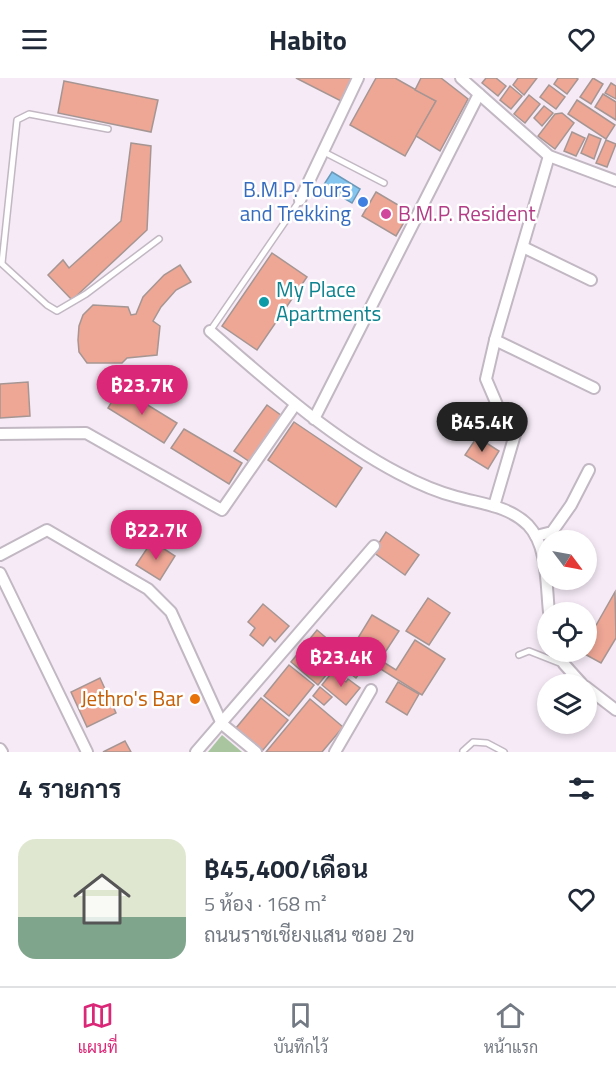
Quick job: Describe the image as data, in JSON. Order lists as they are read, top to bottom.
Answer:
{
  "places": [
    "B.M.P. Tours and Trekking",
    "B.M.P. Resident",
    "My Place Apartments",
    "Jethro's Bar"
  ],
  "north": "bottom right",
  "page": {
    "header": "Habito",
    "price": [
      "฿23.7K",
      "฿45.4K",
      "฿22.7K",
      "฿23.4K"
    ],
    "heading": "4 รายการ",
    "list": [
      {
        "name": "฿45,400/เดือน",
        "note": "5 ห้อง · 168 m² · ถนนราชเชียงแสน ซอย 2ข"
      }
    ],
    "tabs": ["แผนที่", "บันทึกไว้", "หน้าแรก"]
  }
}
